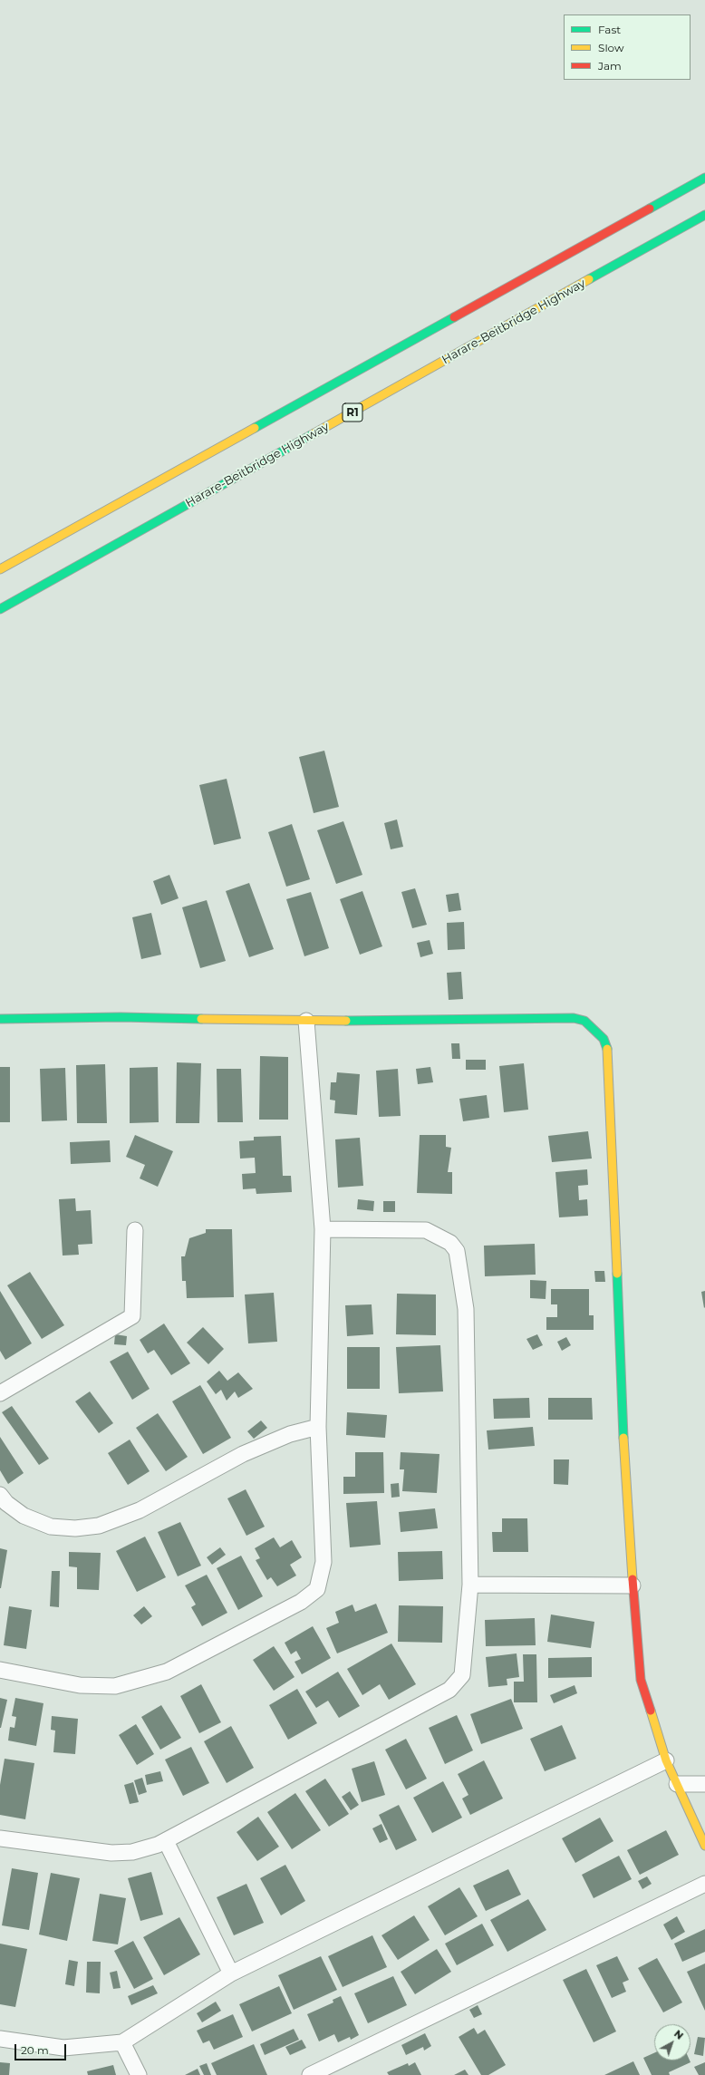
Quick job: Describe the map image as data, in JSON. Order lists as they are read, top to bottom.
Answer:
{
  "streets": {
    "main road": ["Harare-Beitbridge Highway", "R1"]
  },
  "legend": ["Fast", "Slow", "Jam"],
  "scale_bar": "20 m",
  "north": "top right"
}
